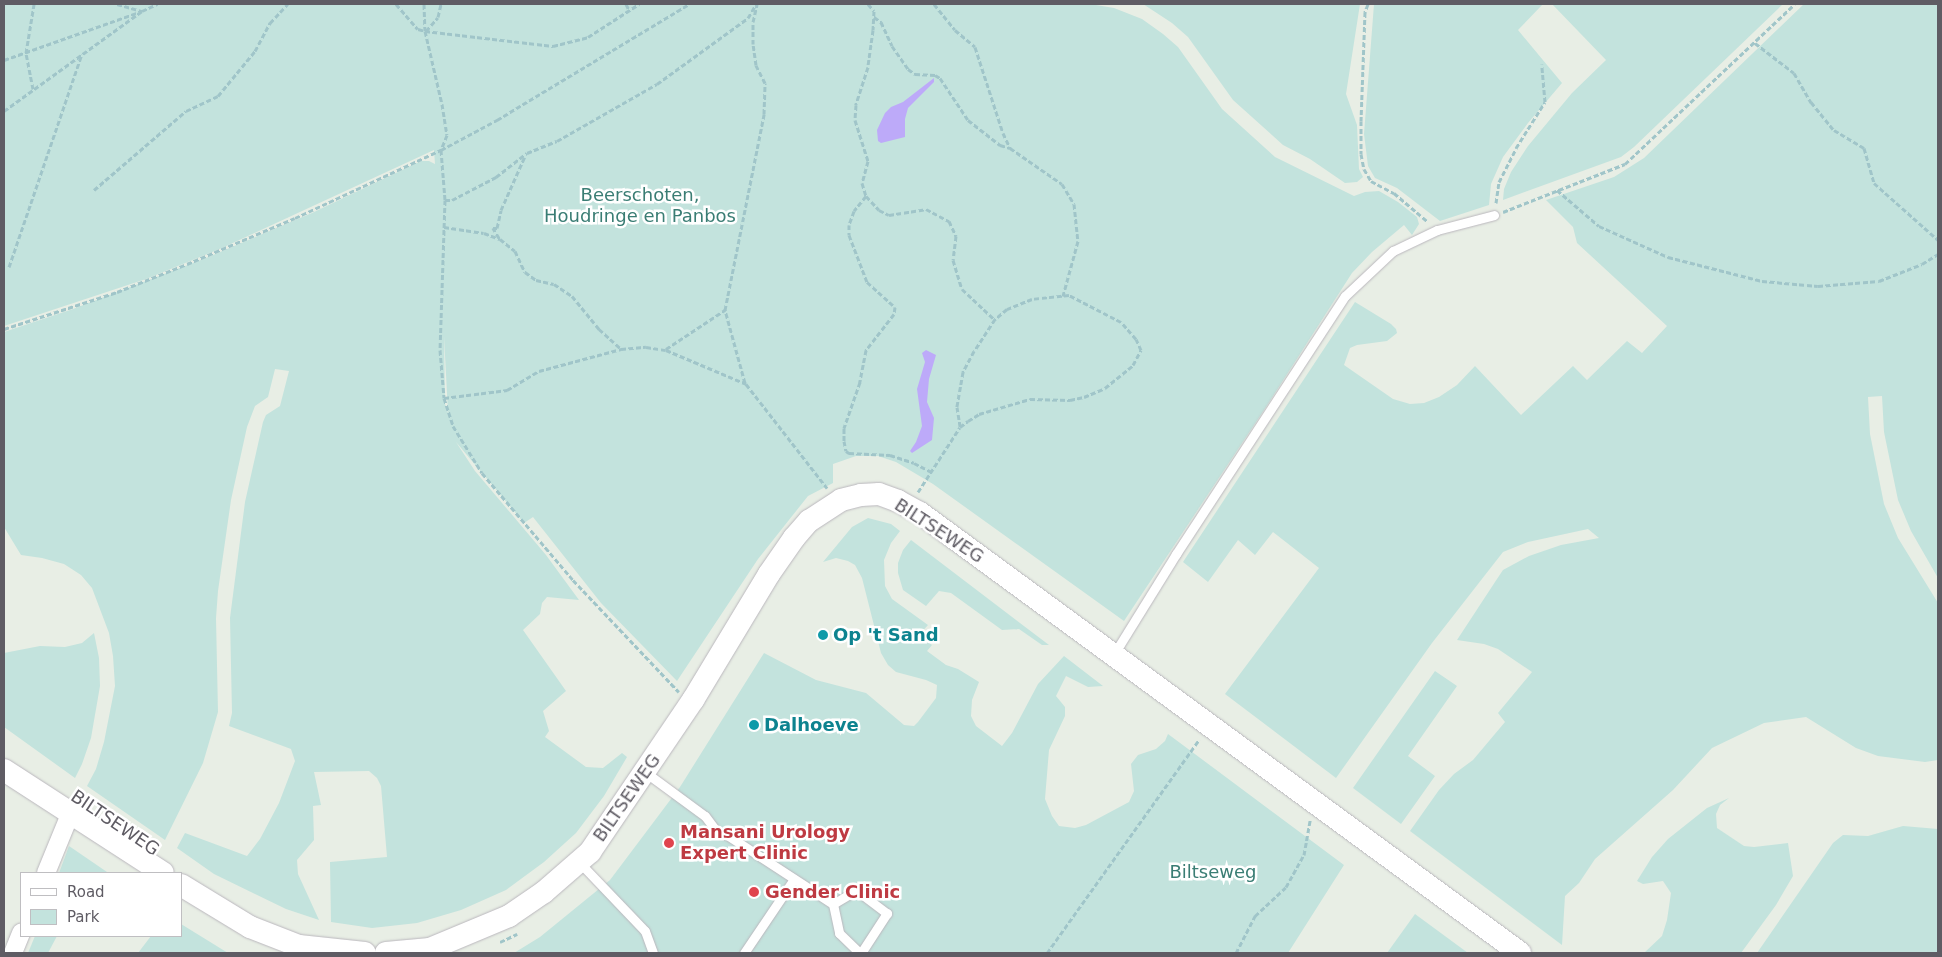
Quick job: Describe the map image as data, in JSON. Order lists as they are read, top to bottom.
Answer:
{
  "streets": {
    "street": ["BILTSEWEG"]
  },
  "parks": ["Beerschoten, Houdringe en Panbos", "Biltseweg"],
  "places": [
    "Op 't Sand",
    "Dalhoeve",
    "Mansani Urology Expert Clinic",
    "Gender Clinic"
  ],
  "legend": ["Road", "Park"]
}
